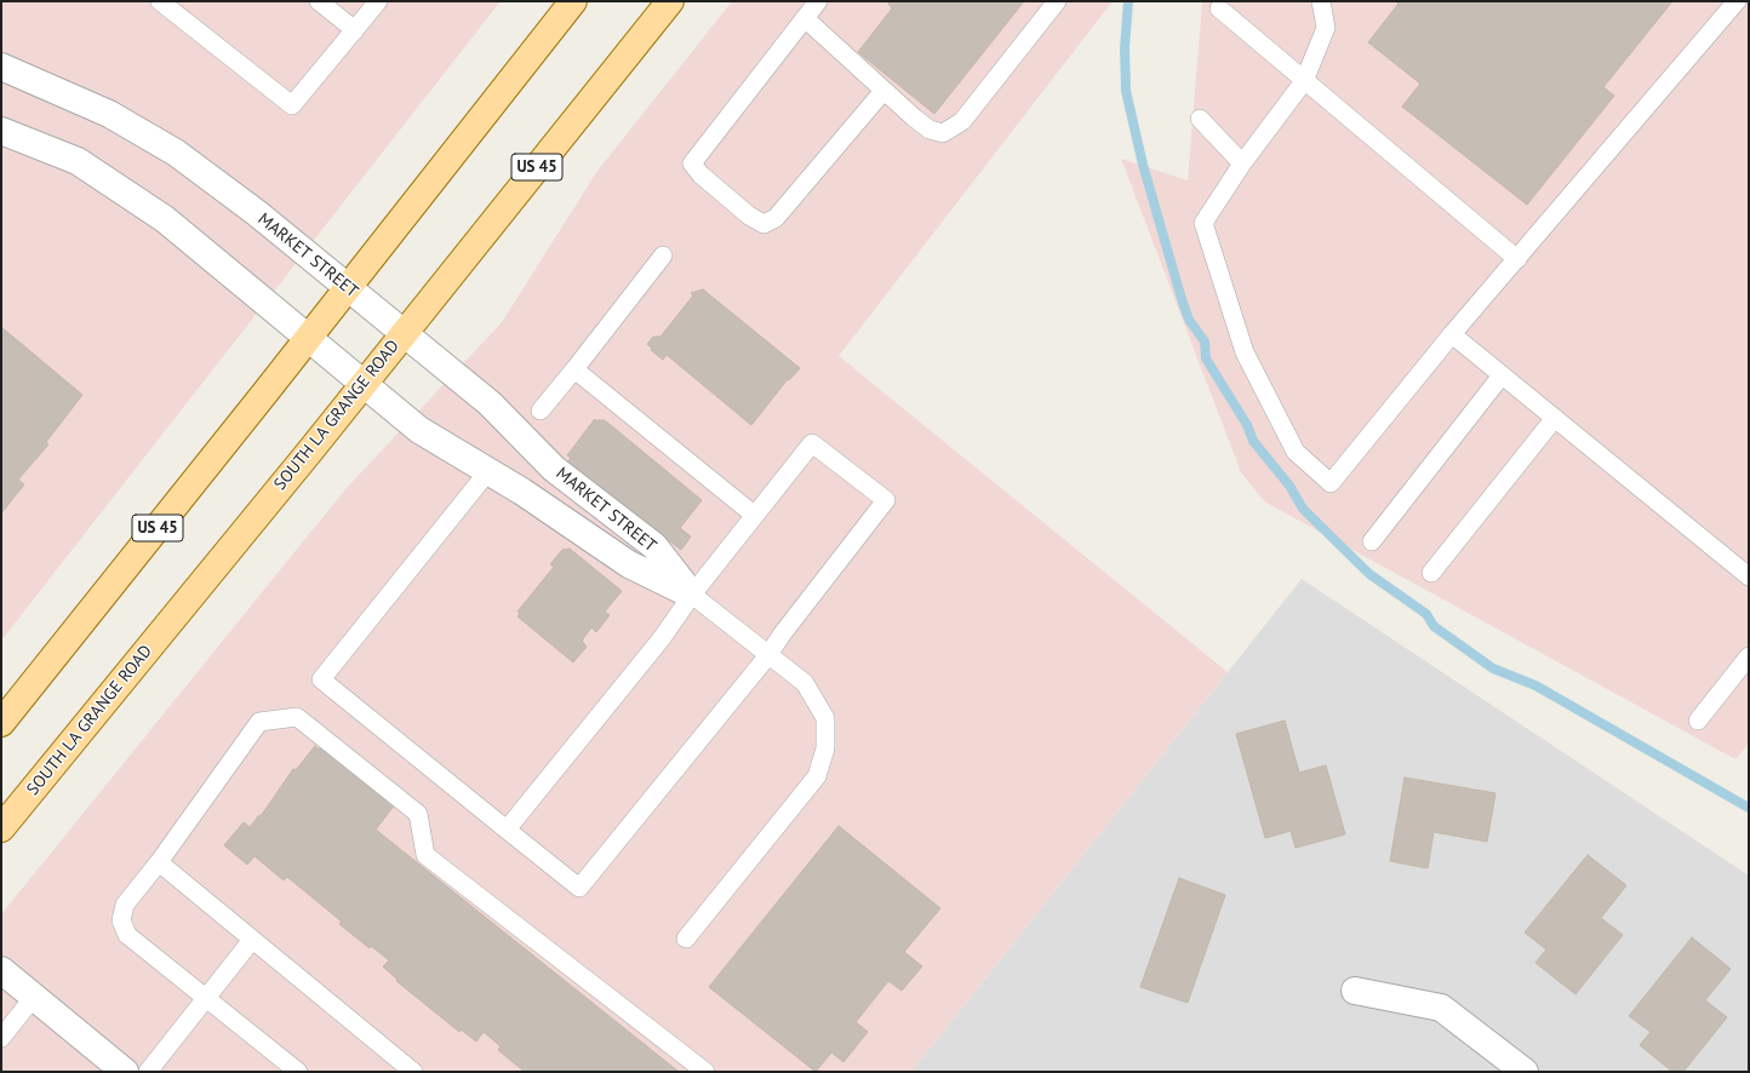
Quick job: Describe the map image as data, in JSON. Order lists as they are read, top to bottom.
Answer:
{
  "streets": {
    "main road": ["US 45", "SOUTH LA GRANGE ROAD"],
    "street": ["MARKET STREET"]
  },
  "crossings": [
    ["US 45", "MARKET STREET"],
    ["MARKET STREET", "SOUTH LA GRANGE ROAD"]
  ]
}
